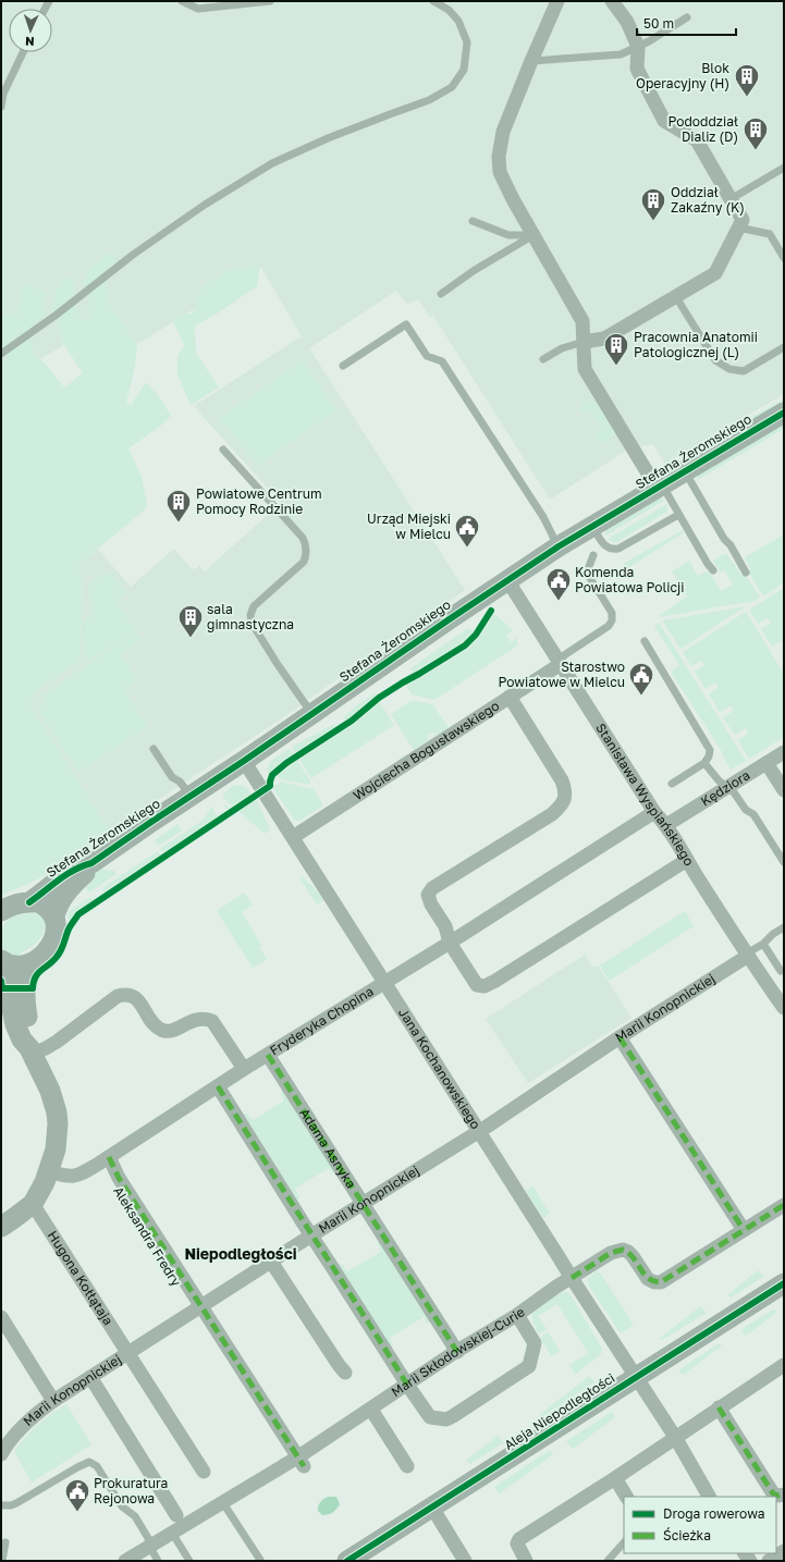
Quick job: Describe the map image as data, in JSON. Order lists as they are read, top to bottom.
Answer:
{
  "streets": {
    "street": [
      "Stefana Żeromskiego",
      "Wojciecha Bogusławskiego",
      "Kędziora",
      "Stanisława Wyspiańskiego",
      "Marii Konopnickiej",
      "Fryderyka Chopina",
      "Jana Kochanowskiego",
      "Adama Asnyka",
      "Hugona Kołłątaja",
      "Marii Skłodowskiej-Curie",
      "Aleja Niepodległości"
    ]
  },
  "crossings": [
    ["Stefana Żeromskiego", "Stanisława Wyspiańskiego"],
    ["Stefana Żeromskiego", "Jana Kochanowskiego"],
    ["Wojciecha Bogusławskiego", "Stanisława Wyspiańskiego"],
    ["Wojciecha Bogusławskiego", "Jana Kochanowskiego"],
    ["Kędziora", "Stanisława Wyspiańskiego"],
    ["Stanisława Wyspiańskiego", "Marii Konopnickiej"],
    ["Stanisława Wyspiańskiego", "Fryderyka Chopina"],
    ["Marii Konopnickiej", "Jana Kochanowskiego"],
    ["Marii Konopnickiej", "Adama Asnyka"],
    ["Marii Konopnickiej", "Hugona Kołłątaja"],
    ["Fryderyka Chopina", "Jana Kochanowskiego"],
    ["Fryderyka Chopina", "Adama Asnyka"],
    ["Jana Kochanowskiego", "Marii Skłodowskiej-Curie"],
    ["Jana Kochanowskiego", "Aleja Niepodległości"],
    ["Adama Asnyka", "Marii Skłodowskiej-Curie"]
  ],
  "districts": ["Niepodległości"],
  "places": {
    "building": [
      "Blok Operacyjny (H)",
      "Pododdział Dializ (D)",
      "Oddział Zakaźny (K)",
      "Pracownia Anatomii Patologicznej (L)",
      "Powiatowe Centrum Pomocy Rodzinie",
      "sala gimnastyczna"
    ],
    "public building": [
      "Urząd Miejski w Mielcu",
      "Komenda Powiatowa Policji",
      "Starostwo Powiatowe w Mielcu",
      "Prokuratura Rejonowa"
    ]
  },
  "legend": ["Droga rowerowa", "Ścieżka"],
  "scale_bar": "50 m",
  "north": "bottom"
}
